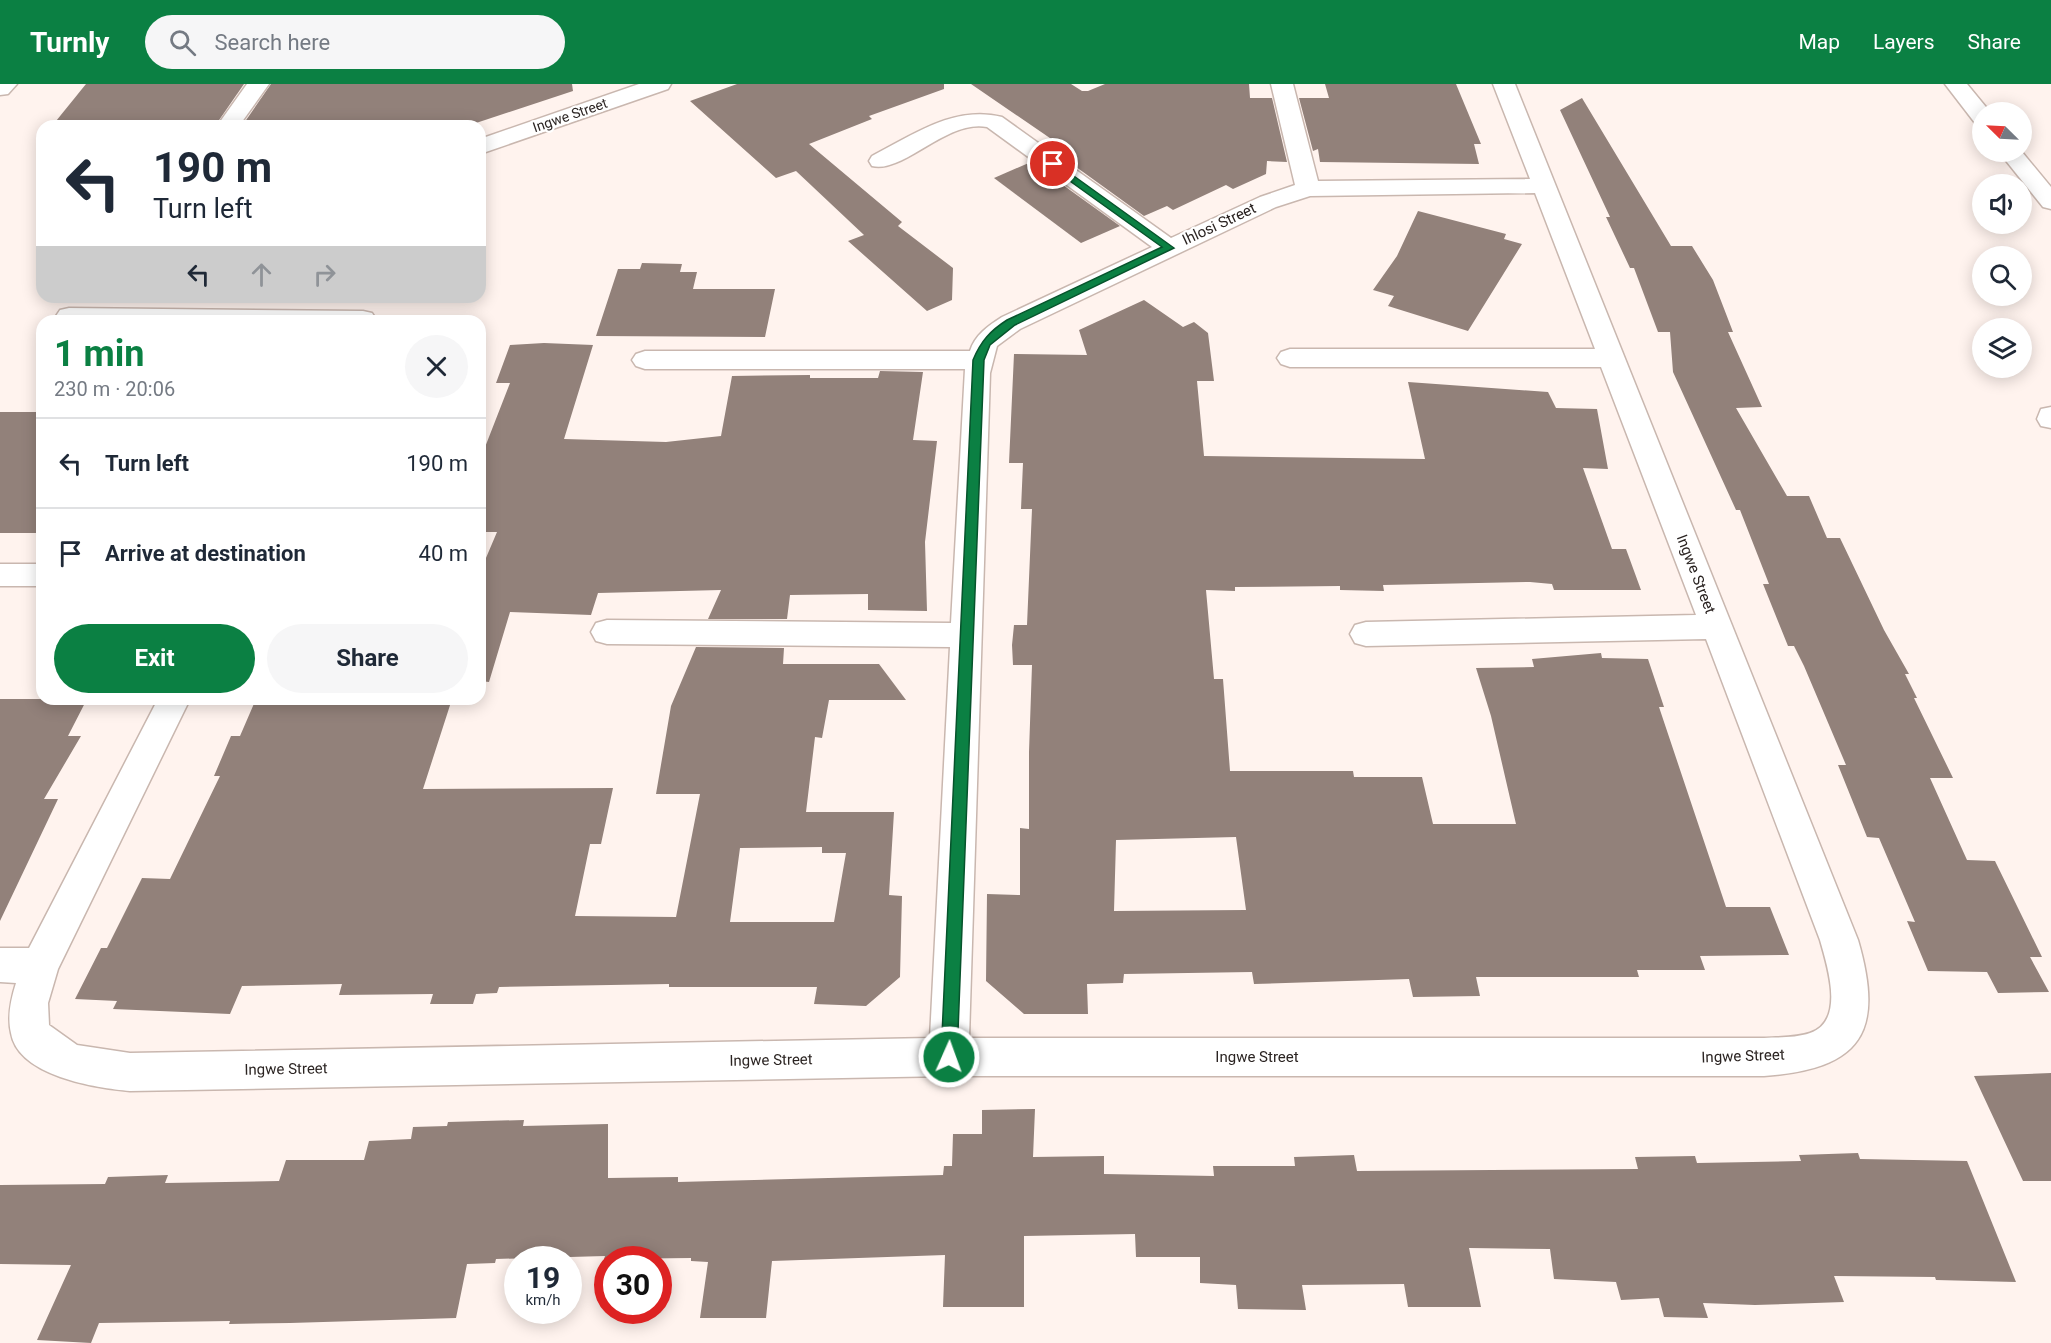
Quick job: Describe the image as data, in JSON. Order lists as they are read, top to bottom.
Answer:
{
  "streets": {
    "street": ["Ingwe Street", "Ihlosi Street"]
  },
  "crossings": [
    ["Ingwe Street", "Ihlosi Street"]
  ],
  "north": "top left",
  "page": {
    "header": "Turnly",
    "search": "Search here",
    "nav": ["Map", "Layers", "Share"],
    "turn": ["190 m", "Turn left"],
    "heading": ["1 min", "230 m · 20:06"],
    "list": [
      {
        "name": "Turn left",
        "value": "190 m"
      },
      {
        "name": "Arrive at destination",
        "value": "40 m"
      }
    ],
    "buttons": ["Exit", "Share"],
    "speed": "19 km/h",
    "limit": "30"
  }
}
